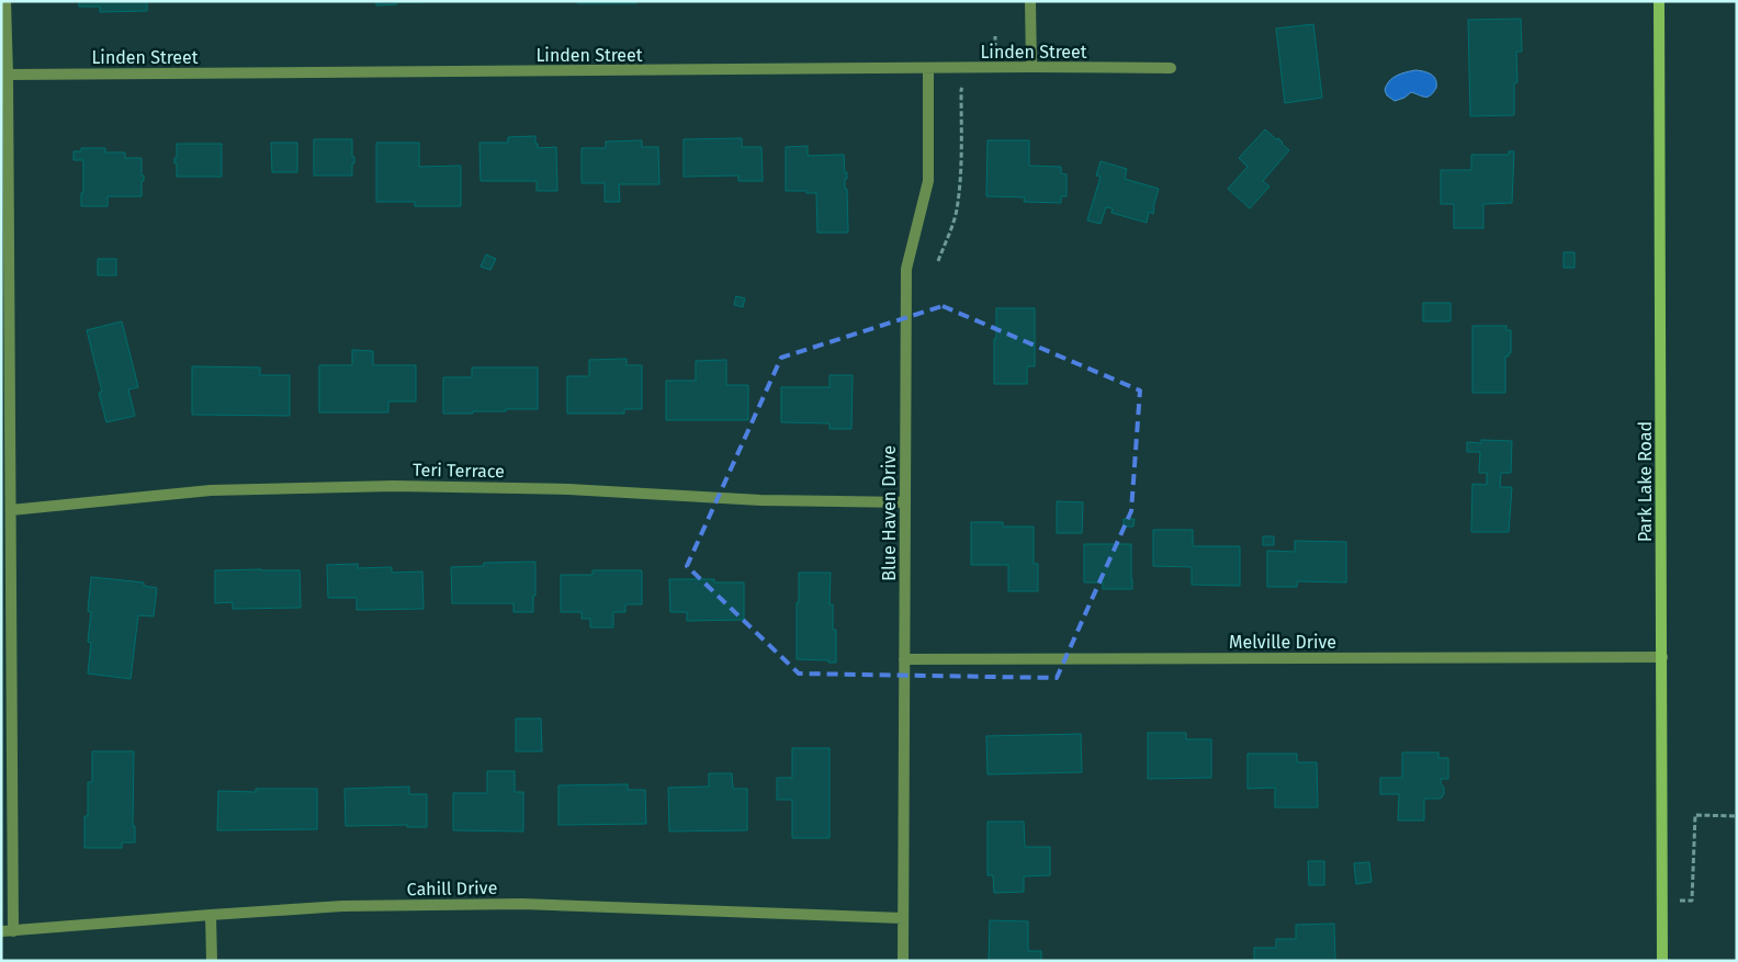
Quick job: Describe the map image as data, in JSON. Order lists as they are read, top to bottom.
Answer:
{
  "streets": {
    "street": [
      "Linden Street",
      "Teri Terrace",
      "Park Lake Road",
      "Blue Haven Drive",
      "Melville Drive",
      "Cahill Drive"
    ]
  },
  "crossings": [
    ["Linden Street", "Blue Haven Drive"],
    ["Teri Terrace", "Blue Haven Drive"],
    ["Park Lake Road", "Melville Drive"],
    ["Blue Haven Drive", "Melville Drive"],
    ["Blue Haven Drive", "Cahill Drive"]
  ]
}
